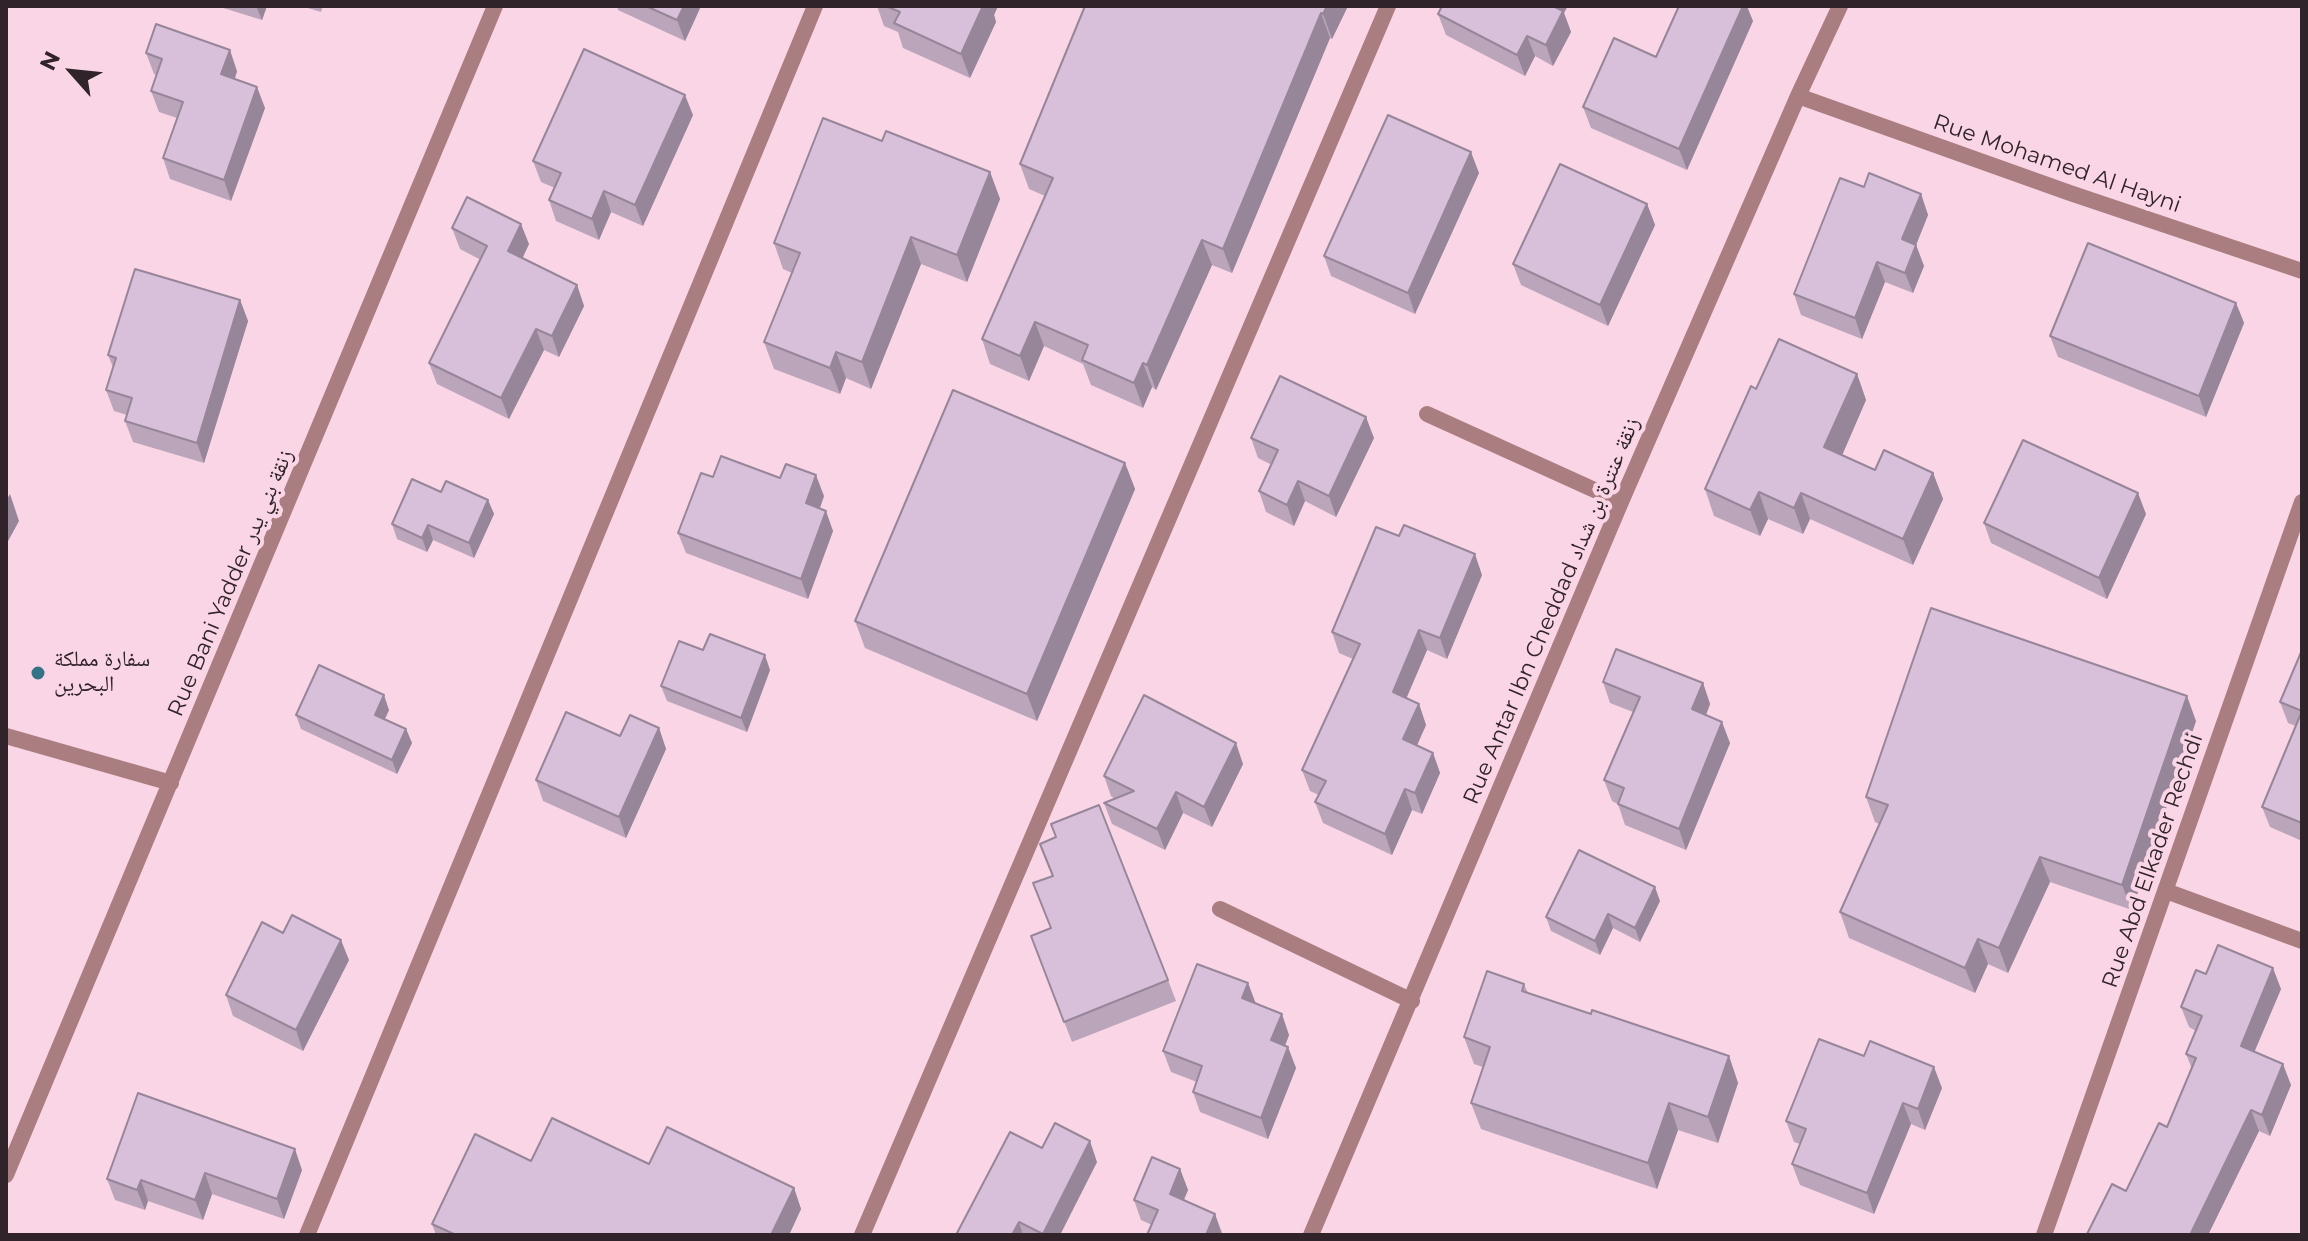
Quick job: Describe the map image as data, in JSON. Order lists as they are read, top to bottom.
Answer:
{
  "streets": {
    "street": [
      "Rue Mohamed Al Hayni",
      "Rue Bani Yadder زنقة بني يدر",
      "Rue Antar Ibn Cheddad زنقة عنترة بن شداد",
      "Rue Abd Elkader Rechdi"
    ]
  },
  "crossings": [
    ["Rue Mohamed Al Hayni", "Rue Antar Ibn Cheddad زنقة عنترة بن شداد"]
  ],
  "places": ["سفارة مملكة البحرين"],
  "north": "top left"
}
